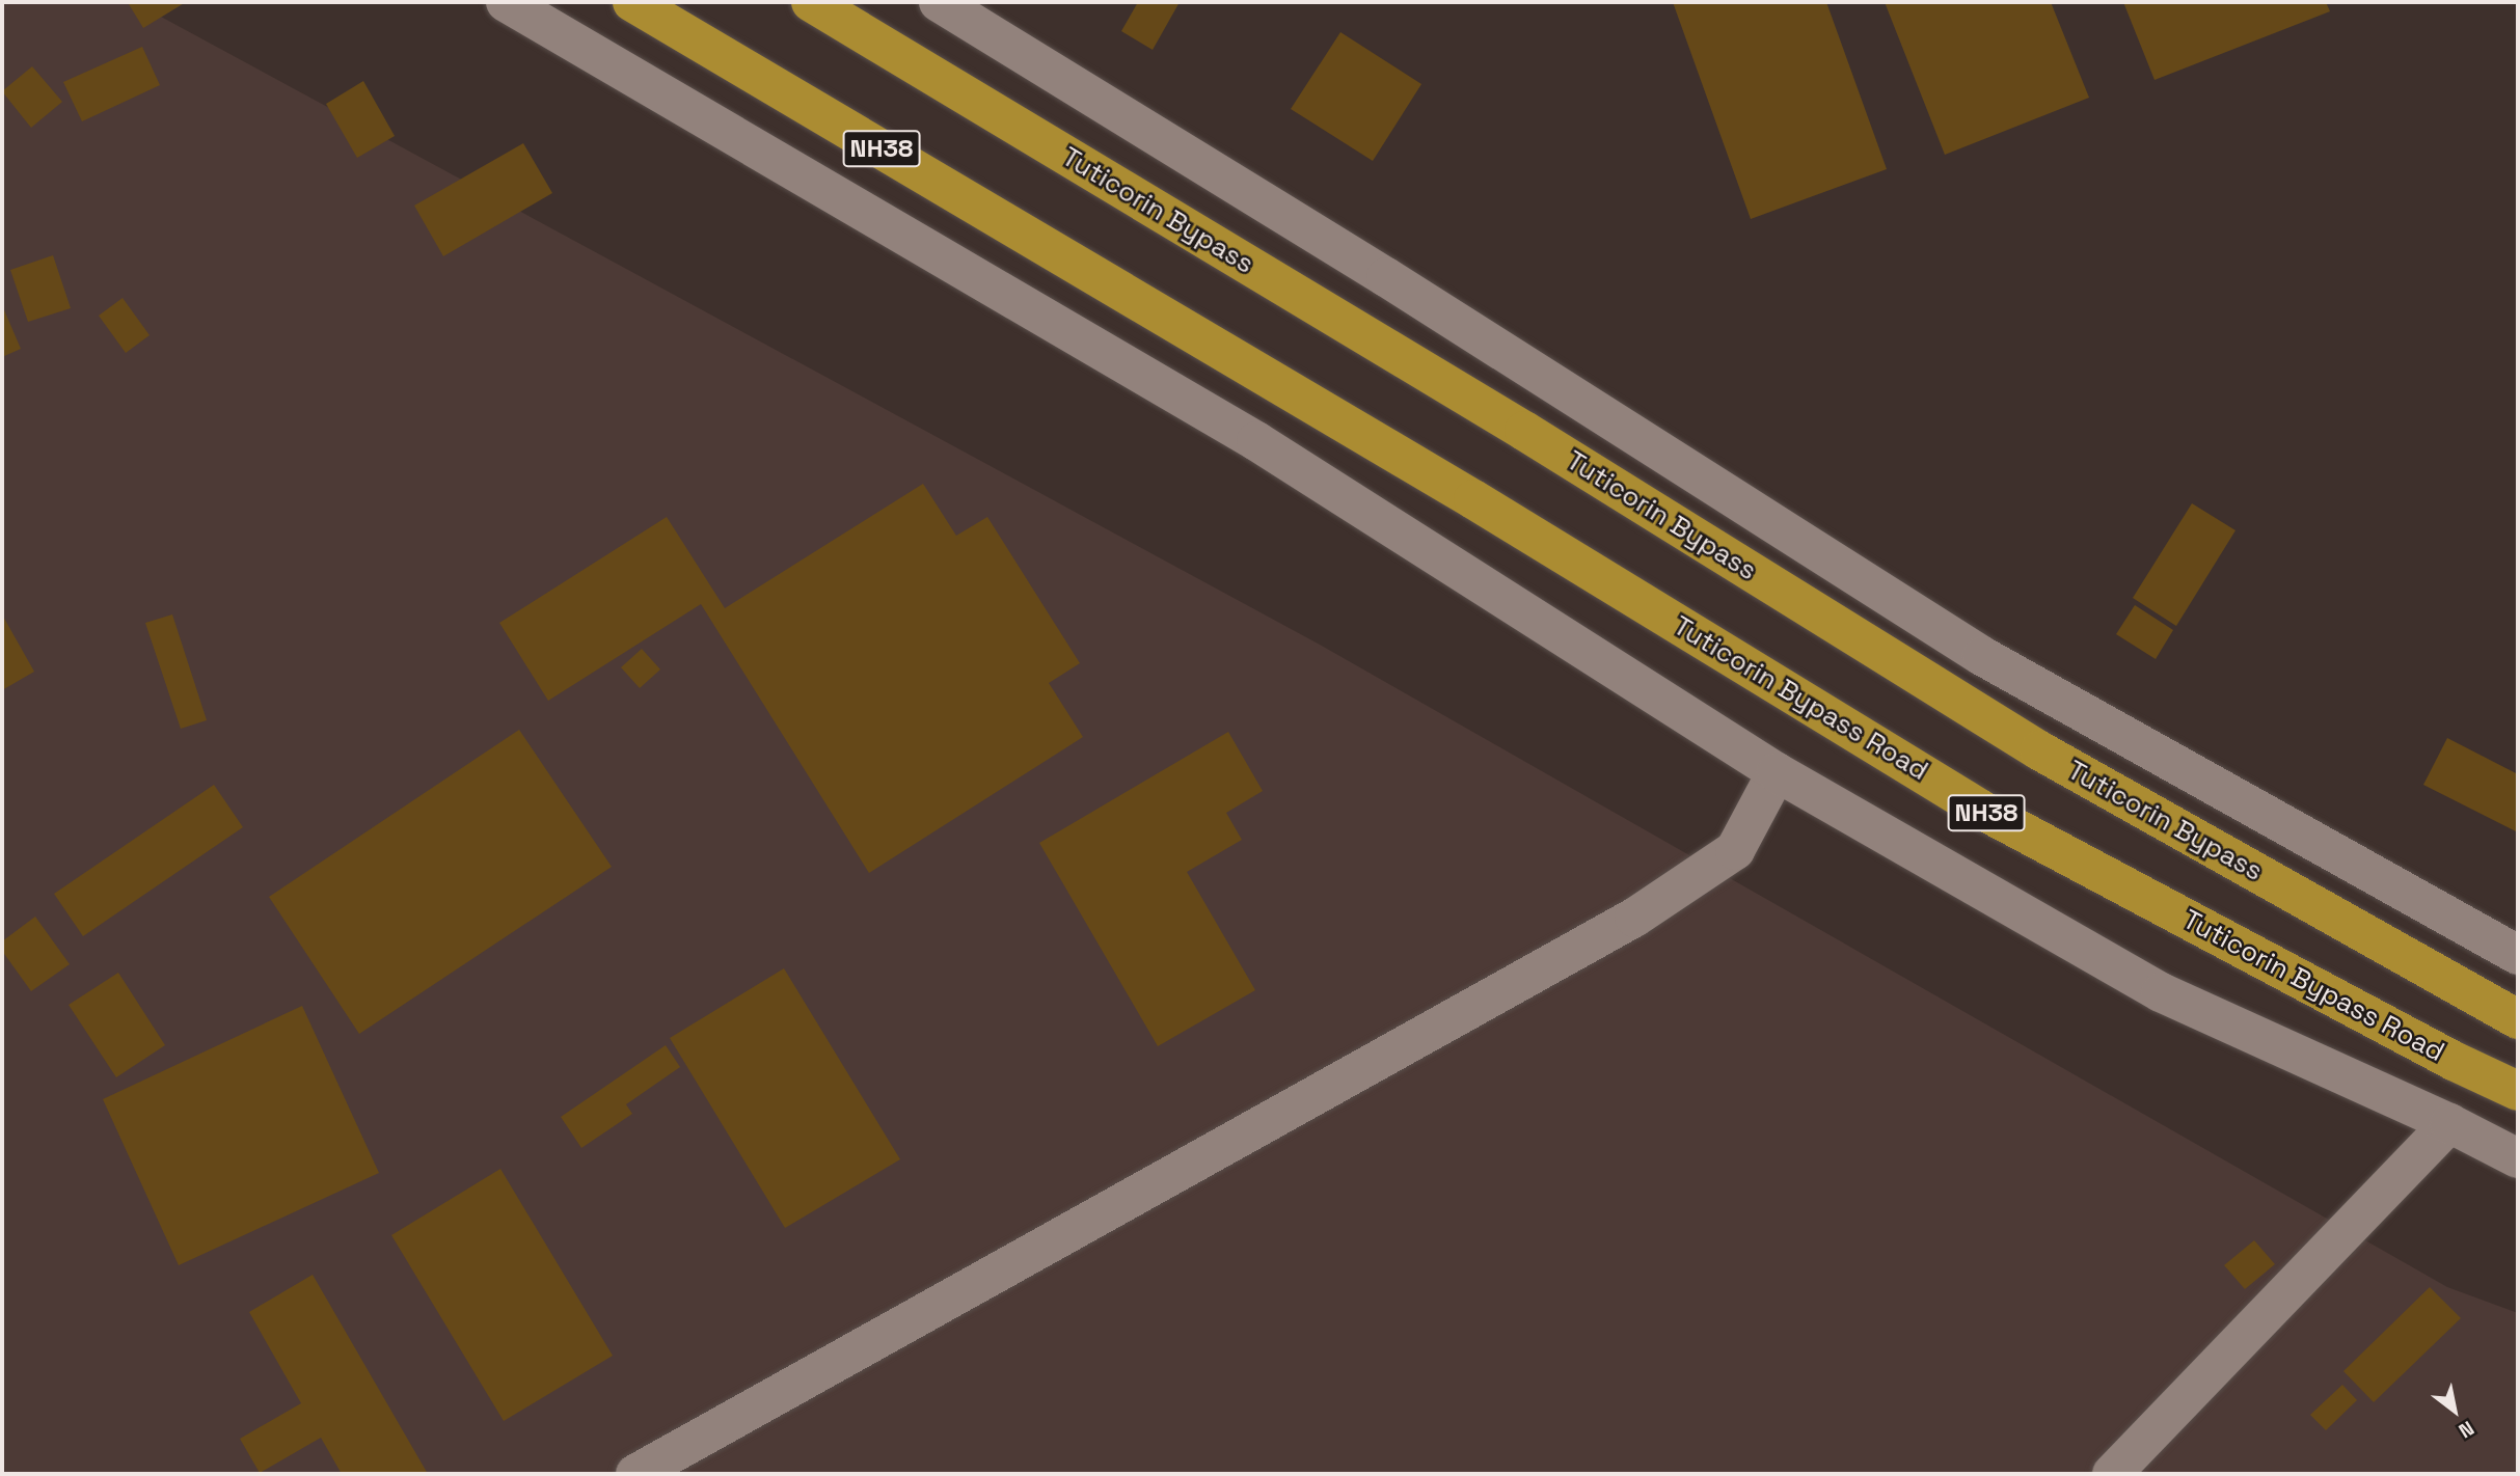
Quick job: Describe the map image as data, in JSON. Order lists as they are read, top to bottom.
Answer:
{
  "streets": {
    "highway": ["NH38", "Tuticorin Bypass", "Tuticorin Bypass Road"]
  },
  "north": "bottom right"
}
